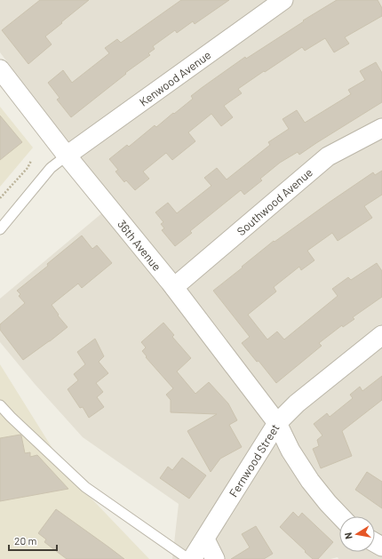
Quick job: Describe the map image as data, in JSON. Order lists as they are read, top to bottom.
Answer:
{
  "streets": {
    "street": [
      "Kenwood Avenue",
      "Southwood Avenue",
      "36th Avenue",
      "Fernwood Street"
    ]
  },
  "crossings": [
    ["Kenwood Avenue", "36th Avenue"],
    ["Southwood Avenue", "36th Avenue"],
    ["36th Avenue", "Fernwood Street"]
  ],
  "scale_bar": "20 m",
  "north": "left"
}
